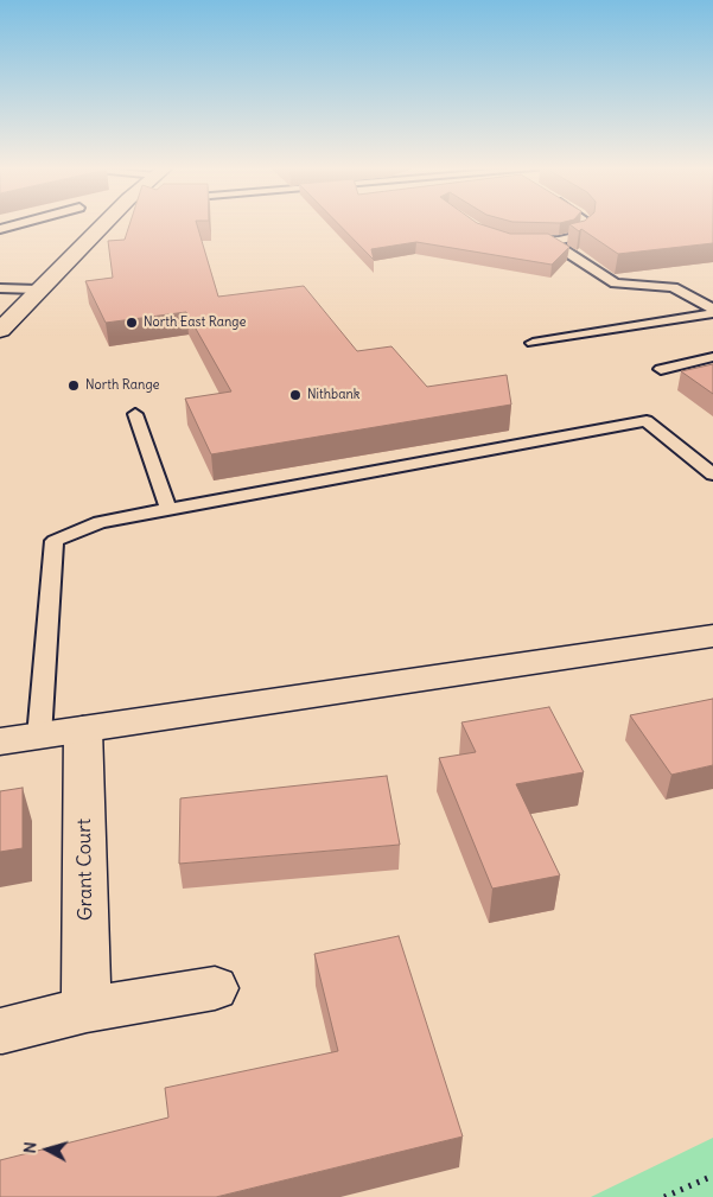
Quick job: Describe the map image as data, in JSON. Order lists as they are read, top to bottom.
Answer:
{
  "streets": {
    "street": ["Grant Court"]
  },
  "places": ["North East Range", "North Range", "Nithbank"],
  "north": "left"
}
